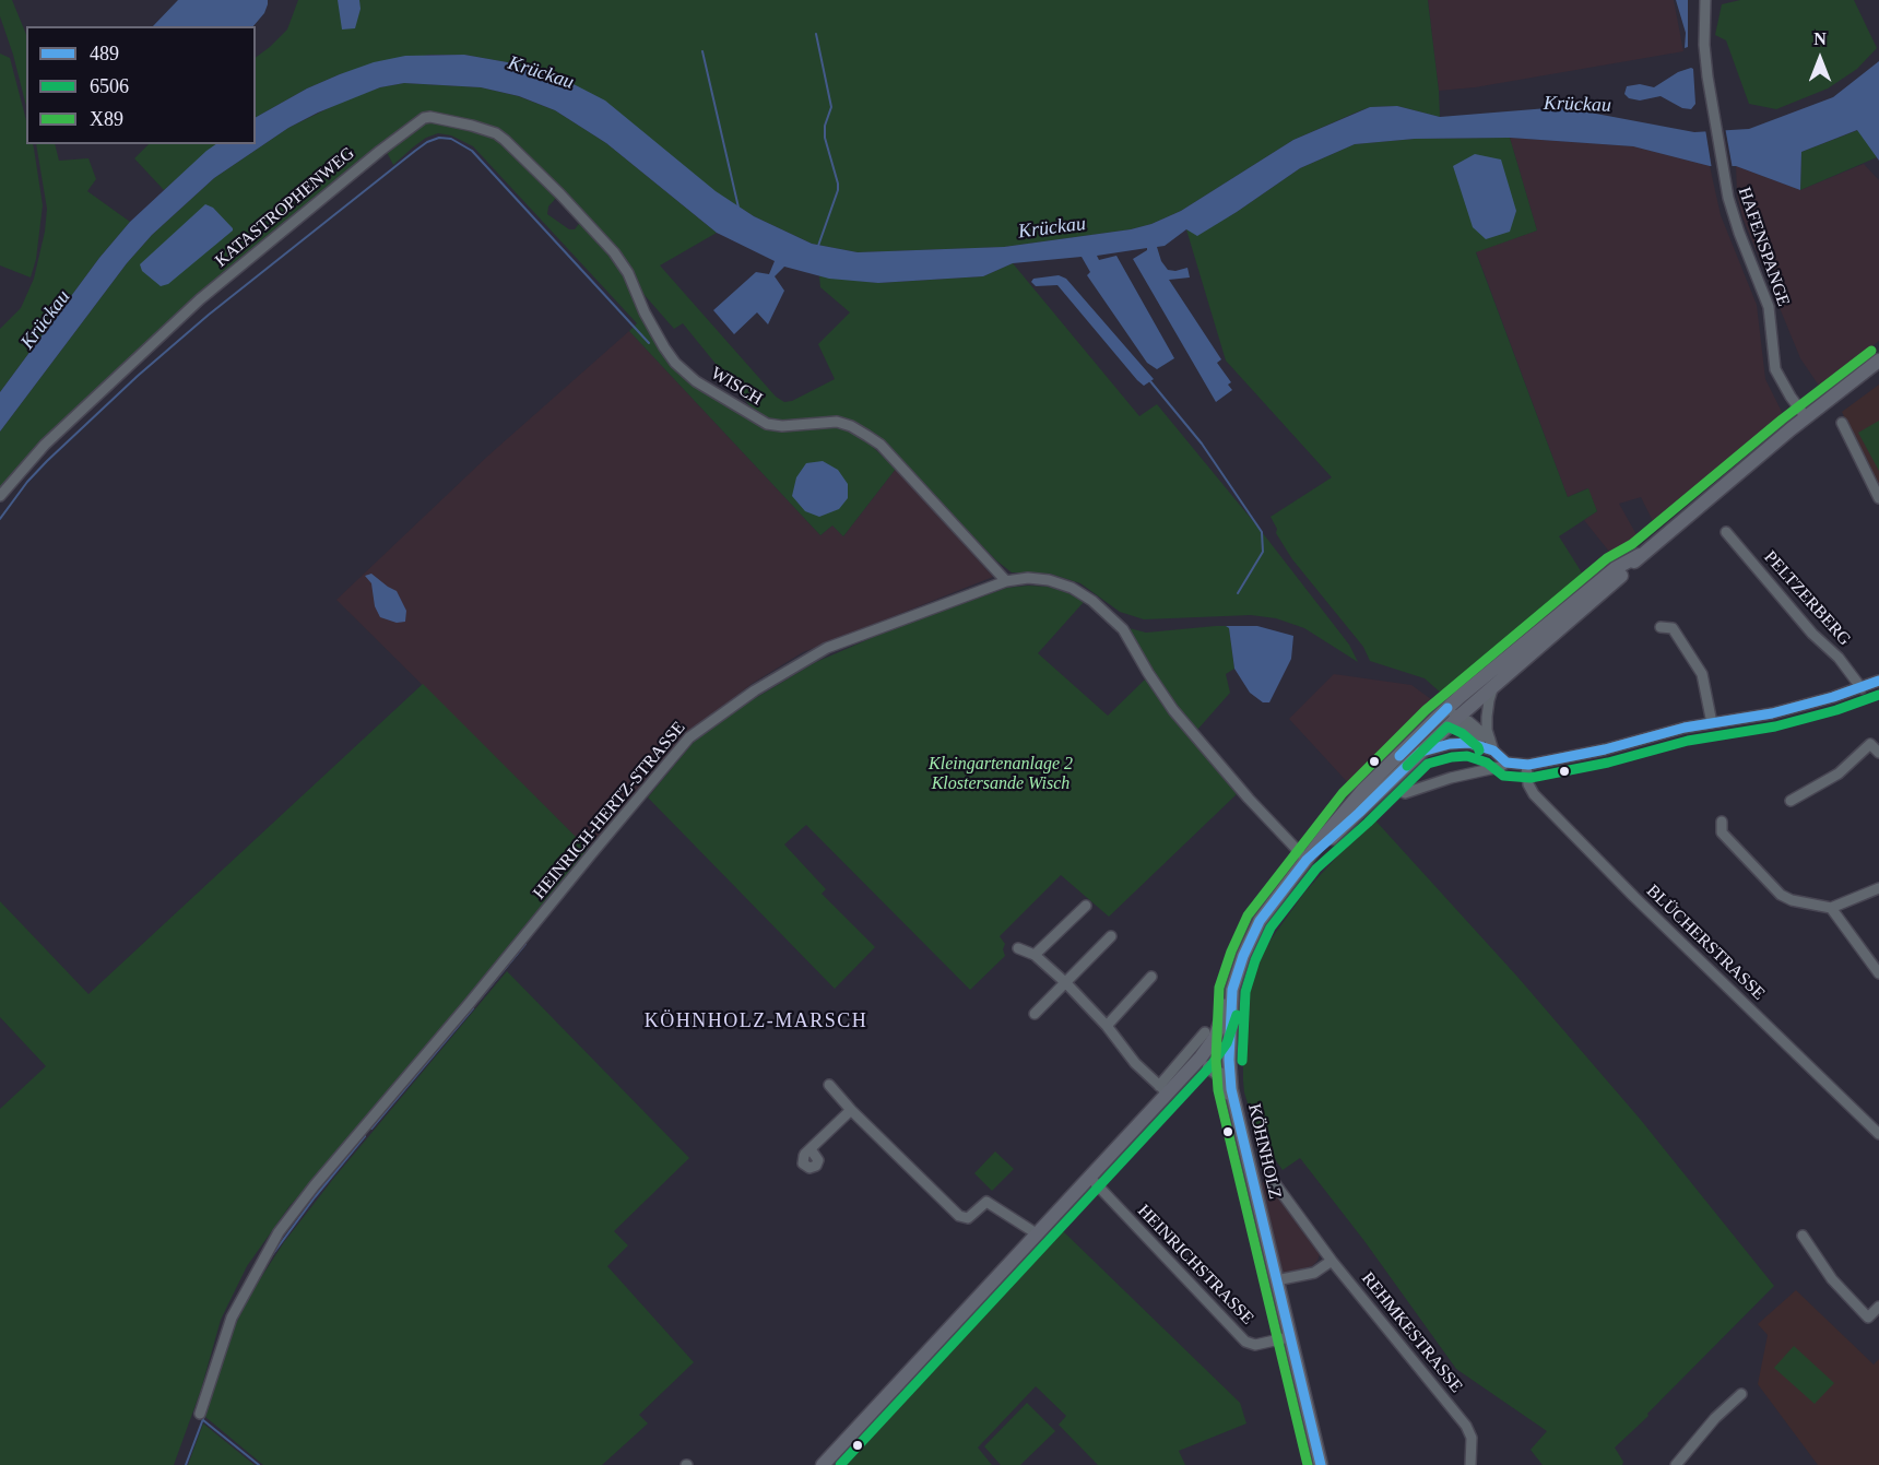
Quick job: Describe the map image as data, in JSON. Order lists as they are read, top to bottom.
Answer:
{
  "streets": {
    "main road": ["KÖHNHOLZ"],
    "street": [
      "KATASTROPHENWEG",
      "HAFENSPANGE",
      "WISCH",
      "PELTZERBERG",
      "HEINRICH-HERTZ-STRASSE",
      "BLÜCHERSTRASSE",
      "HEINRICHSTRASSE",
      "REHMKESTRASSE"
    ]
  },
  "crossings": [
    ["KATASTROPHENWEG", "WISCH"],
    ["WISCH", "HEINRICH-HERTZ-STRASSE"],
    ["HEINRICH-HERTZ-STRASSE", "KÖHNHOLZ"],
    ["KÖHNHOLZ", "HEINRICHSTRASSE"]
  ],
  "districts": ["KÖHNHOLZ-MARSCH"],
  "water": ["Krückau"],
  "parks": ["Kleingartenanlage 2 Klostersande Wisch"],
  "lines": ["transit line X89", "transit line 489", "transit line 6506"],
  "legend": ["489", "6506", "X89"],
  "north": "top"
}
